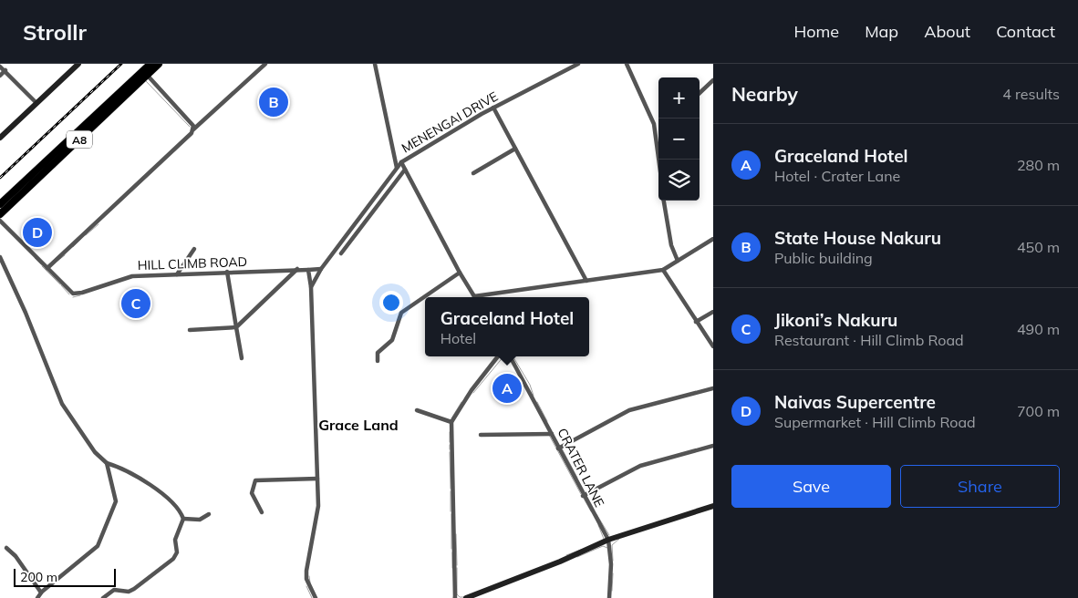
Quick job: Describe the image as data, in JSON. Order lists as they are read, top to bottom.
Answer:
{
  "streets": {
    "highway": ["A8"],
    "street": ["MENENGAI DRIVE", "HILL CLIMB ROAD", "CRATER LANE"]
  },
  "crossings": [
    ["MENENGAI DRIVE", "HILL CLIMB ROAD"]
  ],
  "districts": ["Grace Land"],
  "scale_bar": "200 m",
  "page": {
    "header": "Strollr",
    "nav": [
      "Home",
      "Map",
      "About",
      "Contact"
    ],
    "heading": ["Nearby", "4 results"],
    "map_buttons": ["+", "−"],
    "pins": [
      "B",
      "D",
      "C",
      "A"
    ],
    "list": [
      {
        "mark": "A",
        "name": "Graceland Hotel",
        "note": "Hotel · Crater Lane",
        "value": "280 m"
      },
      {
        "mark": "B",
        "name": "State House Nakuru",
        "note": "Public building",
        "value": "450 m"
      },
      {
        "mark": "C",
        "name": "Jikoni’s Nakuru",
        "note": "Restaurant · Hill Climb Road",
        "value": "490 m"
      },
      {
        "mark": "D",
        "name": "Naivas Supercentre",
        "note": "Supermarket · Hill Climb Road",
        "value": "700 m"
      }
    ],
    "popup": ["Graceland Hotel", "Hotel"],
    "buttons": ["Save", "Share"],
    "scale": "200 m"
  }
}
